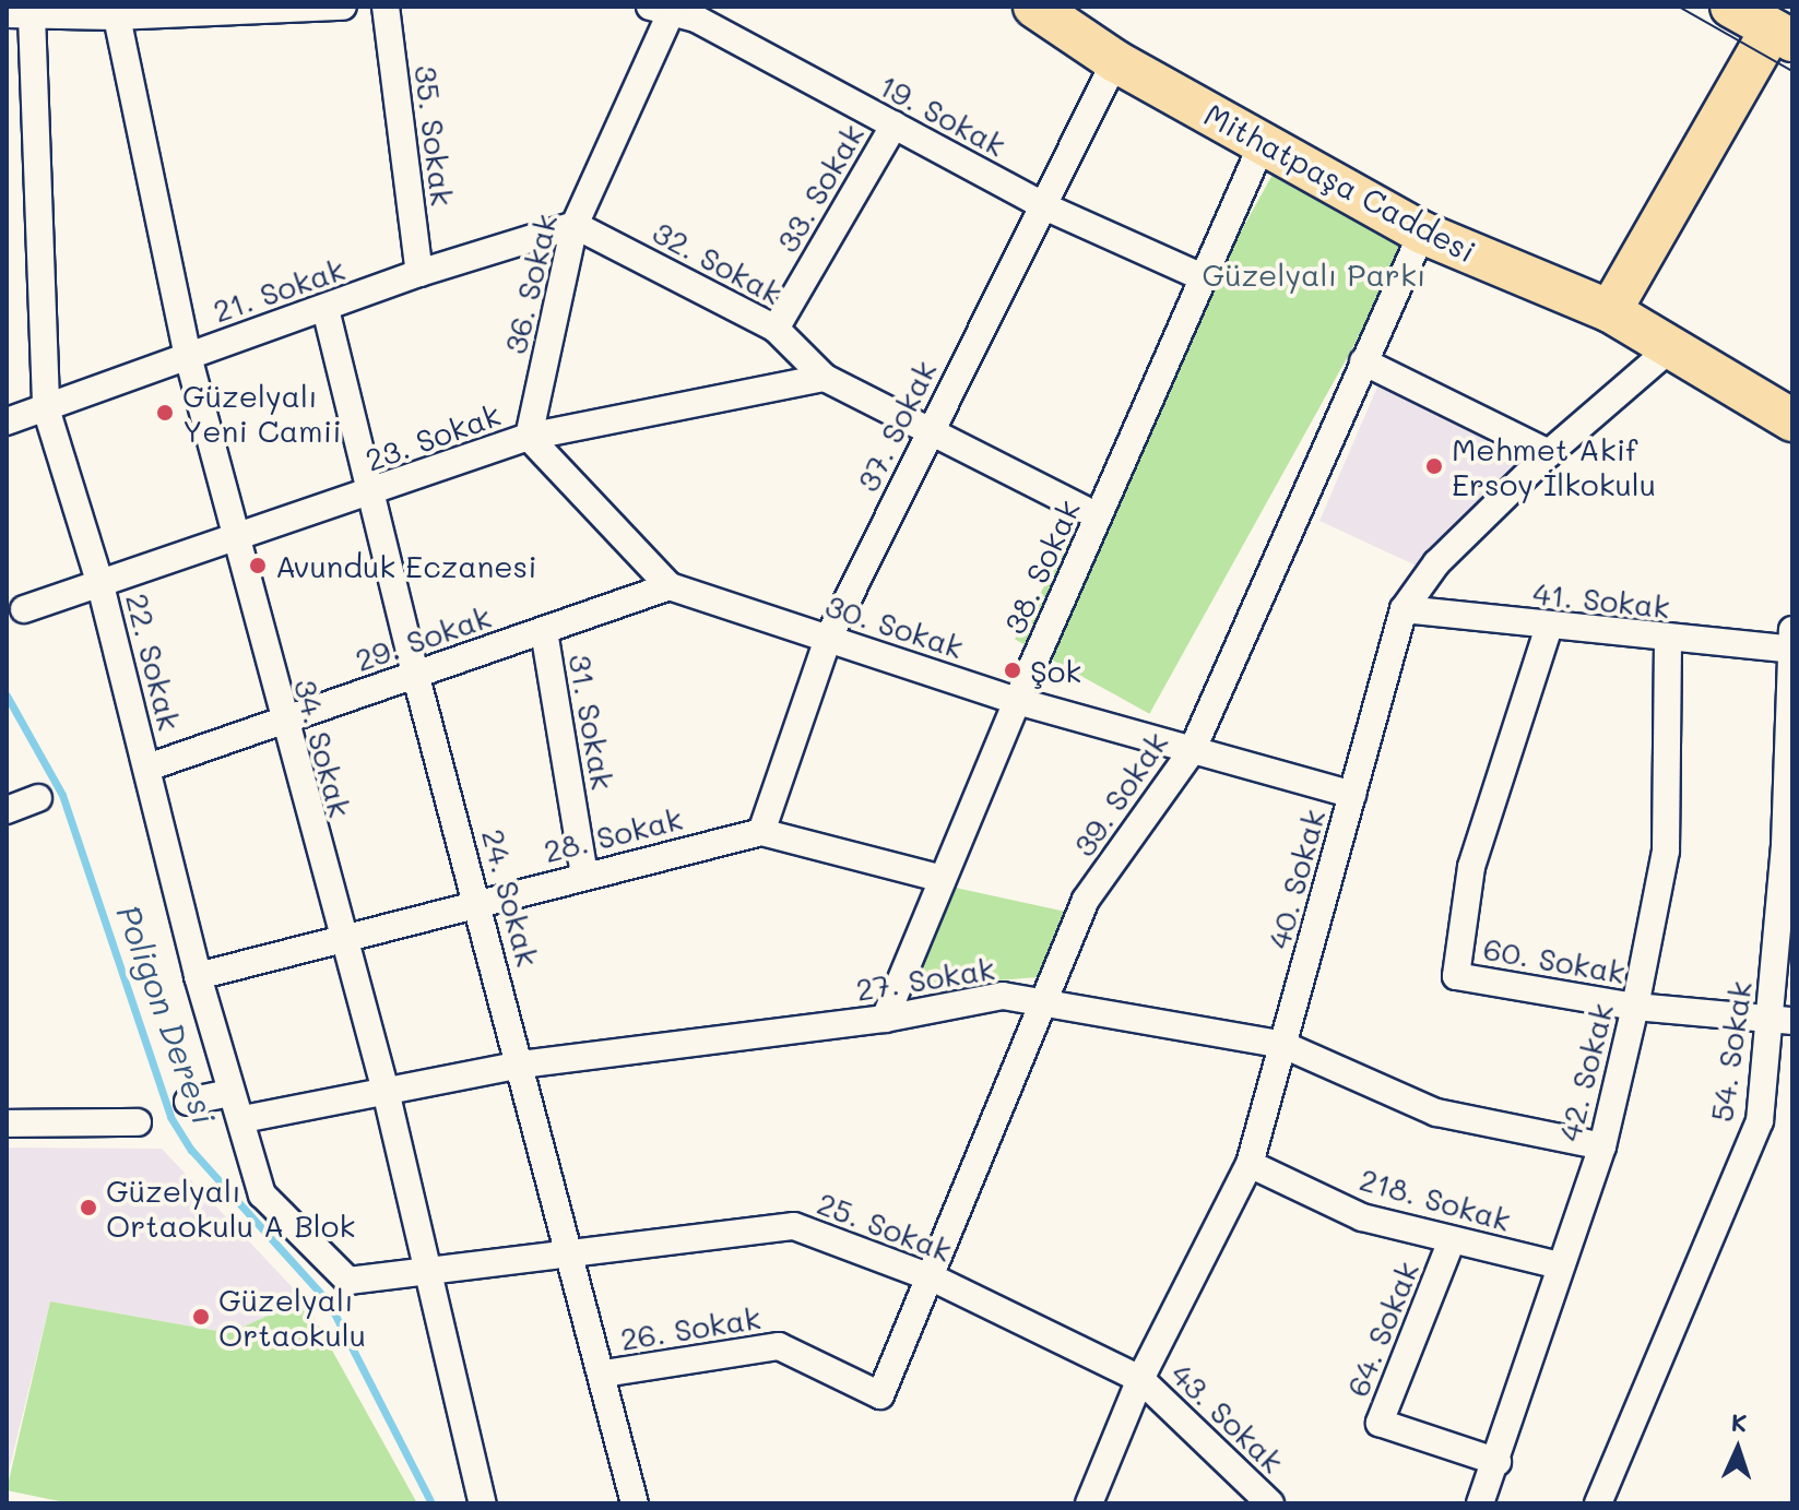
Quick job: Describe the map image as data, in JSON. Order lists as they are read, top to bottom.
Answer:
{
  "streets": {
    "main road": ["Mithatpaşa Caddesi"],
    "street": [
      "19. Sokak",
      "35. Sokak",
      "33. Sokak",
      "32. Sokak",
      "36. Sokak",
      "21. Sokak",
      "37. Sokak",
      "23. Sokak",
      "38. Sokak",
      "41. Sokak",
      "30. Sokak",
      "29. Sokak",
      "22. Sokak",
      "31. Sokak",
      "34. Sokak",
      "39. Sokak",
      "28. Sokak",
      "40. Sokak",
      "24. Sokak",
      "60. Sokak",
      "27. Sokak",
      "54. Sokak",
      "42. Sokak",
      "218. Sokak",
      "25. Sokak",
      "26. Sokak",
      "64. Sokak",
      "43. Sokak"
    ]
  },
  "crossings": [
    ["19. Sokak", "33. Sokak"],
    ["19. Sokak", "36. Sokak"],
    ["19. Sokak", "37. Sokak"],
    ["19. Sokak", "38. Sokak"],
    ["35. Sokak", "21. Sokak"],
    ["Mithatpaşa Caddesi", "37. Sokak"],
    ["Mithatpaşa Caddesi", "38. Sokak"],
    ["Mithatpaşa Caddesi", "39. Sokak"],
    ["Mithatpaşa Caddesi", "40. Sokak"],
    ["33. Sokak", "32. Sokak"],
    ["32. Sokak", "36. Sokak"],
    ["32. Sokak", "21. Sokak"],
    ["32. Sokak", "37. Sokak"],
    ["32. Sokak", "23. Sokak"],
    ["32. Sokak", "38. Sokak"],
    ["36. Sokak", "21. Sokak"],
    ["36. Sokak", "23. Sokak"],
    ["21. Sokak", "22. Sokak"],
    ["21. Sokak", "34. Sokak"],
    ["21. Sokak", "24. Sokak"],
    ["37. Sokak", "30. Sokak"],
    ["37. Sokak", "28. Sokak"],
    ["23. Sokak", "22. Sokak"],
    ["23. Sokak", "34. Sokak"],
    ["23. Sokak", "24. Sokak"],
    ["38. Sokak", "30. Sokak"],
    ["38. Sokak", "28. Sokak"],
    ["38. Sokak", "27. Sokak"],
    ["41. Sokak", "40. Sokak"],
    ["41. Sokak", "60. Sokak"],
    ["41. Sokak", "54. Sokak"],
    ["41. Sokak", "42. Sokak"],
    ["30. Sokak", "29. Sokak"],
    ["30. Sokak", "39. Sokak"],
    ["30. Sokak", "40. Sokak"],
    ["29. Sokak", "22. Sokak"],
    ["29. Sokak", "31. Sokak"],
    ["29. Sokak", "34. Sokak"],
    ["29. Sokak", "24. Sokak"],
    ["22. Sokak", "34. Sokak"],
    ["22. Sokak", "28. Sokak"],
    ["22. Sokak", "27. Sokak"],
    ["22. Sokak", "25. Sokak"],
    ["31. Sokak", "28. Sokak"],
    ["34. Sokak", "28. Sokak"],
    ["34. Sokak", "27. Sokak"],
    ["34. Sokak", "25. Sokak"],
    ["39. Sokak", "27. Sokak"],
    ["39. Sokak", "25. Sokak"],
    ["39. Sokak", "26. Sokak"],
    ["28. Sokak", "24. Sokak"],
    ["40. Sokak", "27. Sokak"],
    ["40. Sokak", "218. Sokak"],
    ["40. Sokak", "25. Sokak"],
    ["40. Sokak", "43. Sokak"],
    ["24. Sokak", "27. Sokak"],
    ["24. Sokak", "25. Sokak"],
    ["24. Sokak", "26. Sokak"],
    ["60. Sokak", "54. Sokak"],
    ["60. Sokak", "42. Sokak"],
    ["27. Sokak", "42. Sokak"],
    ["42. Sokak", "218. Sokak"],
    ["42. Sokak", "64. Sokak"],
    ["218. Sokak", "64. Sokak"],
    ["25. Sokak", "43. Sokak"]
  ],
  "water": ["Poligon Deresi"],
  "parks": ["Güzelyalı Parkı"],
  "places": [
    "Güzelyalı Yeni Camii",
    "Mehmet Akif Ersoy İlkokulu",
    "Avunduk Eczanesi",
    "Şok",
    "Güzelyalı Ortaokulu A Blok",
    "Güzelyalı Ortaokulu"
  ],
  "north": "top"
}
